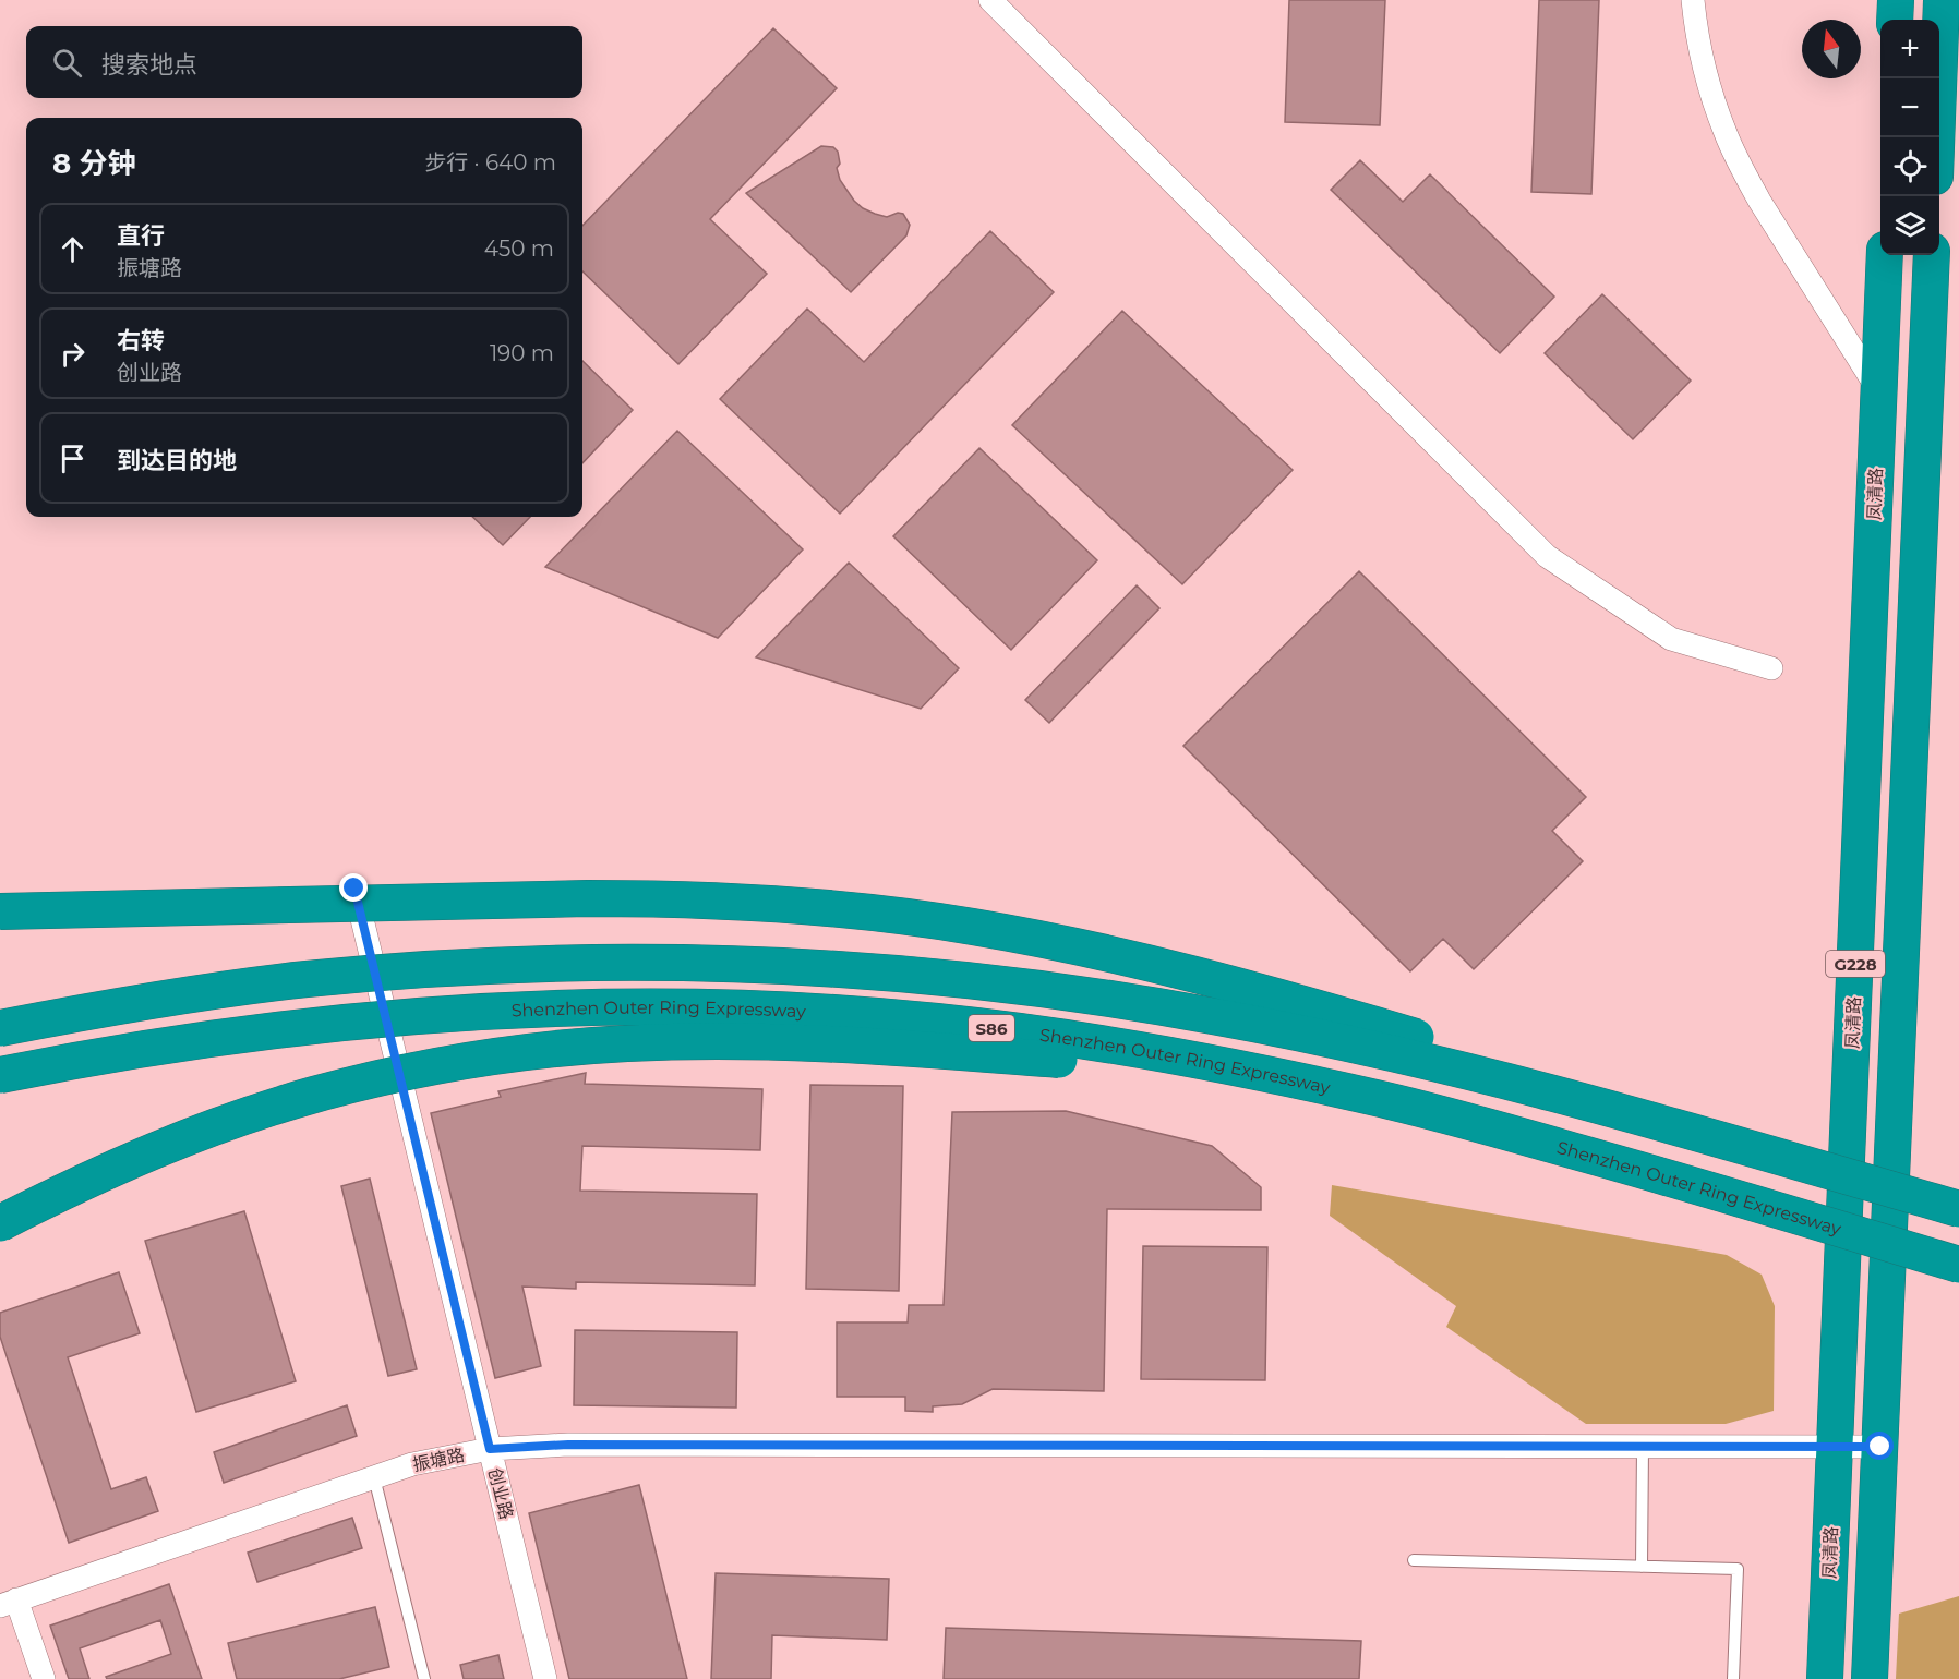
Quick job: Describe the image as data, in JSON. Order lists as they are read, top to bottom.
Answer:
{
  "streets": {
    "highway": [
      "凤清路",
      "G228",
      "Shenzhen Outer Ring Expressway",
      "S86"
    ],
    "street": ["振塘路", "创业路"]
  },
  "crossings": [
    ["凤清路", "振塘路"],
    ["G228", "振塘路"],
    ["振塘路", "创业路"]
  ],
  "north": "top",
  "page": {
    "map_buttons": ["+", "−"],
    "search": "搜索地点",
    "heading": ["8 分钟", "步行 · 640 m"],
    "list": [
      ["直行", "振塘路", "450 m"],
      ["右转", "创业路", "190 m"],
      "到达目的地"
    ]
  }
}
